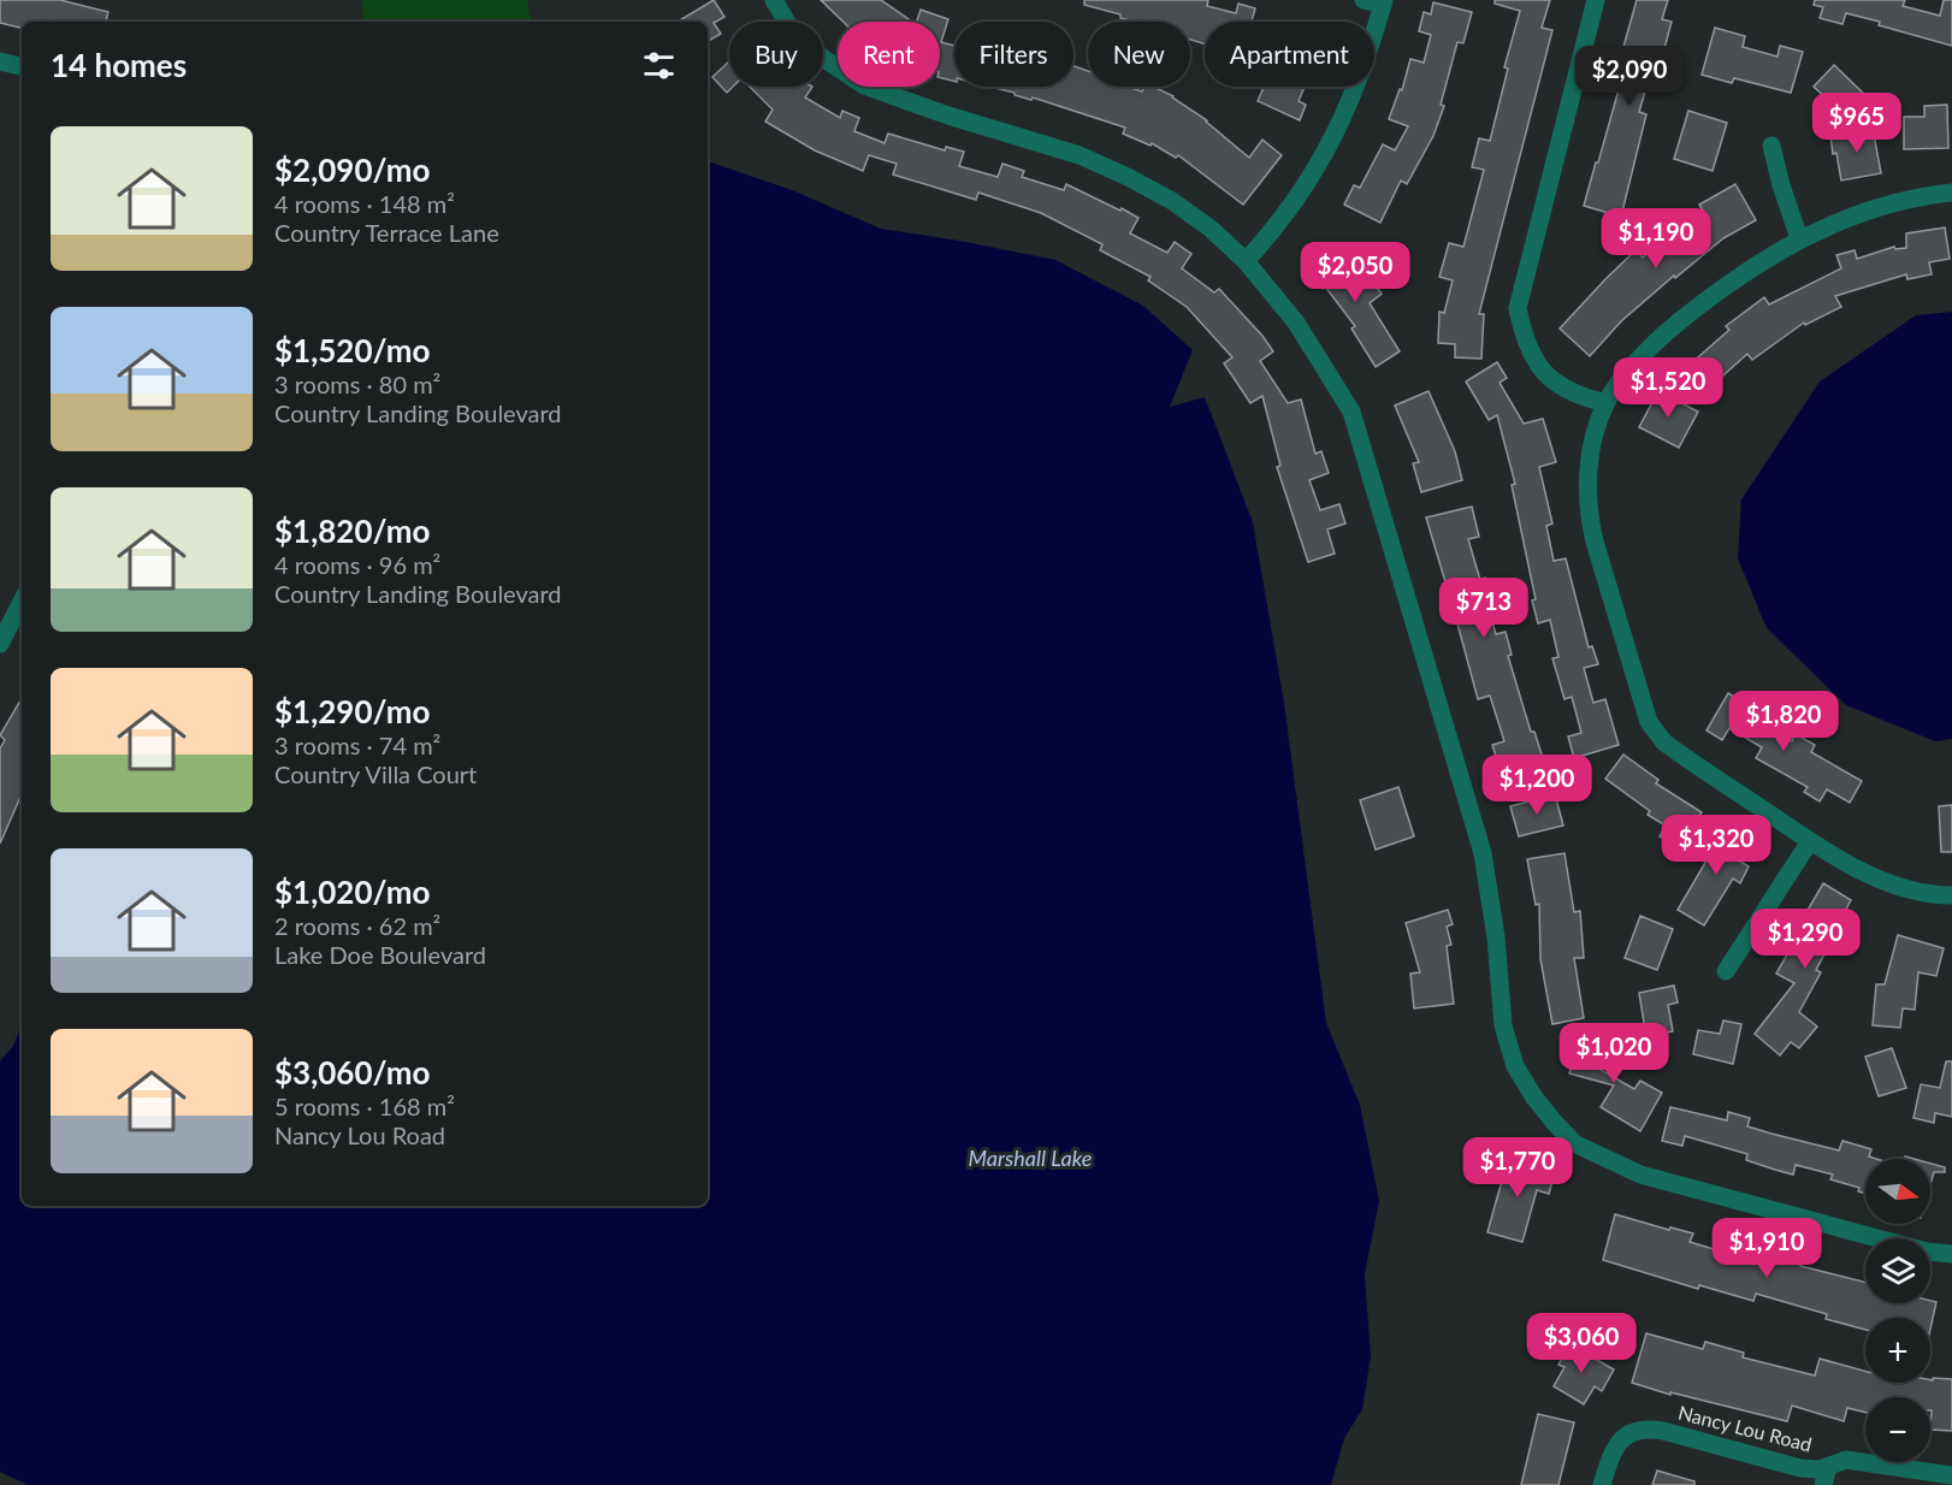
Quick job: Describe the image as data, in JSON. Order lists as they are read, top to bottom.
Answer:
{
  "streets": {
    "street": ["Nancy Lou Road"]
  },
  "water": ["Marshall Lake"],
  "north": "right",
  "page": {
    "chip": [
      "Buy",
      "Rent",
      "Filters",
      "New",
      "Apartment"
    ],
    "heading": "14 homes",
    "price": [
      "$2,090",
      "$965",
      "$1,190",
      "$2,050",
      "$1,520",
      "$713",
      "$1,820",
      "$1,200",
      "$1,320",
      "$1,290",
      "$1,020",
      "$1,770",
      "$1,910",
      "$3,060"
    ],
    "list": [
      {
        "name": "$2,090/mo",
        "note": "4 rooms · 148 m² · Country Terrace Lane"
      },
      {
        "name": "$1,520/mo",
        "note": "3 rooms · 80 m² · Country Landing Boulevard"
      },
      {
        "name": "$1,820/mo",
        "note": "4 rooms · 96 m² · Country Landing Boulevard"
      },
      {
        "name": "$1,290/mo",
        "note": "3 rooms · 74 m² · Country Villa Court"
      },
      {
        "name": "$1,020/mo",
        "note": "2 rooms · 62 m² · Lake Doe Boulevard"
      },
      {
        "name": "$3,060/mo",
        "note": "5 rooms · 168 m² · Nancy Lou Road"
      }
    ],
    "map_buttons": ["+", "−"]
  }
}
